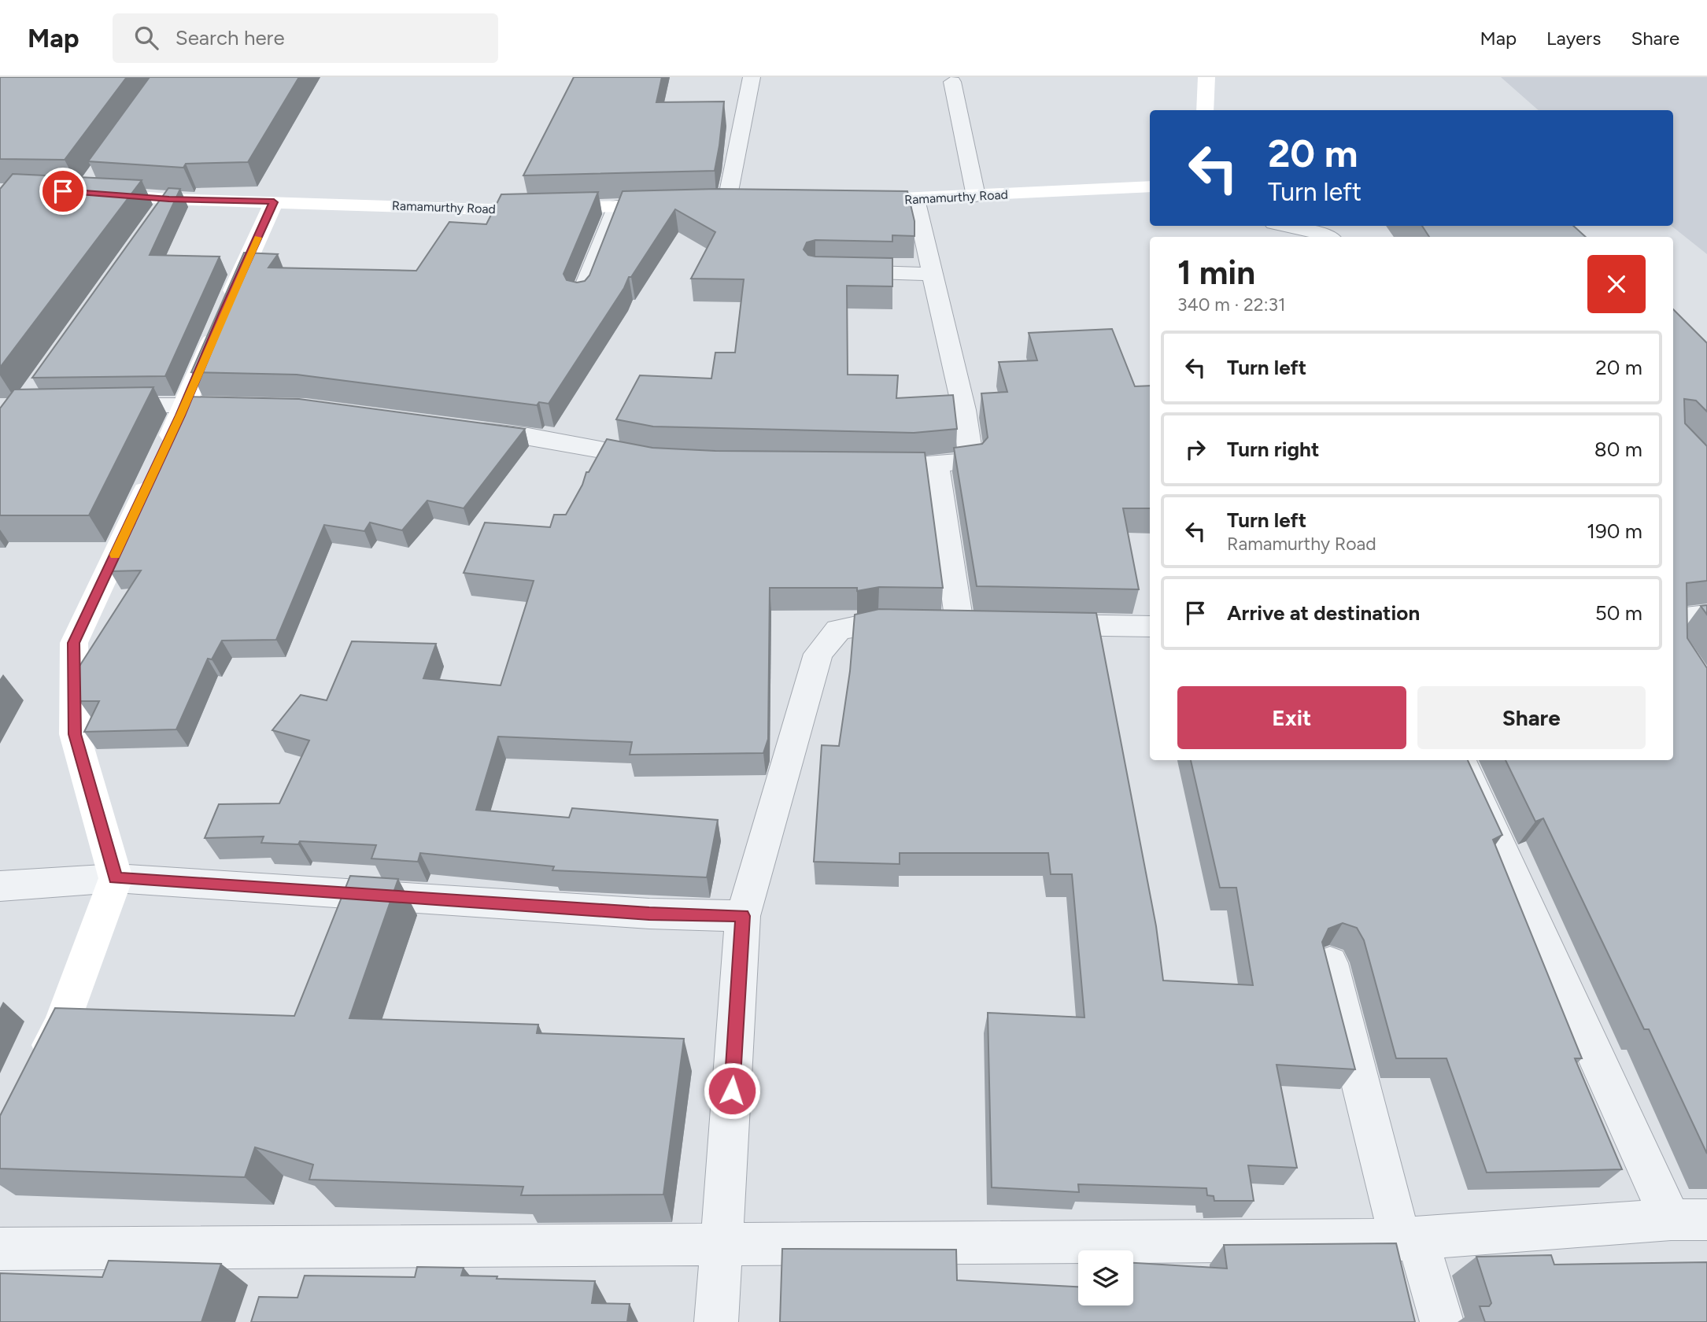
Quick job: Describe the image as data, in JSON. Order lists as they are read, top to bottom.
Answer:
{
  "streets": {
    "street": ["Ramamurthy Road"]
  },
  "page": {
    "header": "Map",
    "search": "Search here",
    "nav": ["Map", "Layers", "Share"],
    "turn": ["20 m", "Turn left"],
    "heading": ["1 min", "340 m · 22:31"],
    "list": [
      {
        "name": "Turn left",
        "value": "20 m"
      },
      {
        "name": "Turn right",
        "value": "80 m"
      },
      {
        "name": "Turn left",
        "note": "Ramamurthy Road",
        "value": "190 m"
      },
      {
        "name": "Arrive at destination",
        "value": "50 m"
      }
    ],
    "buttons": ["Exit", "Share"]
  }
}
